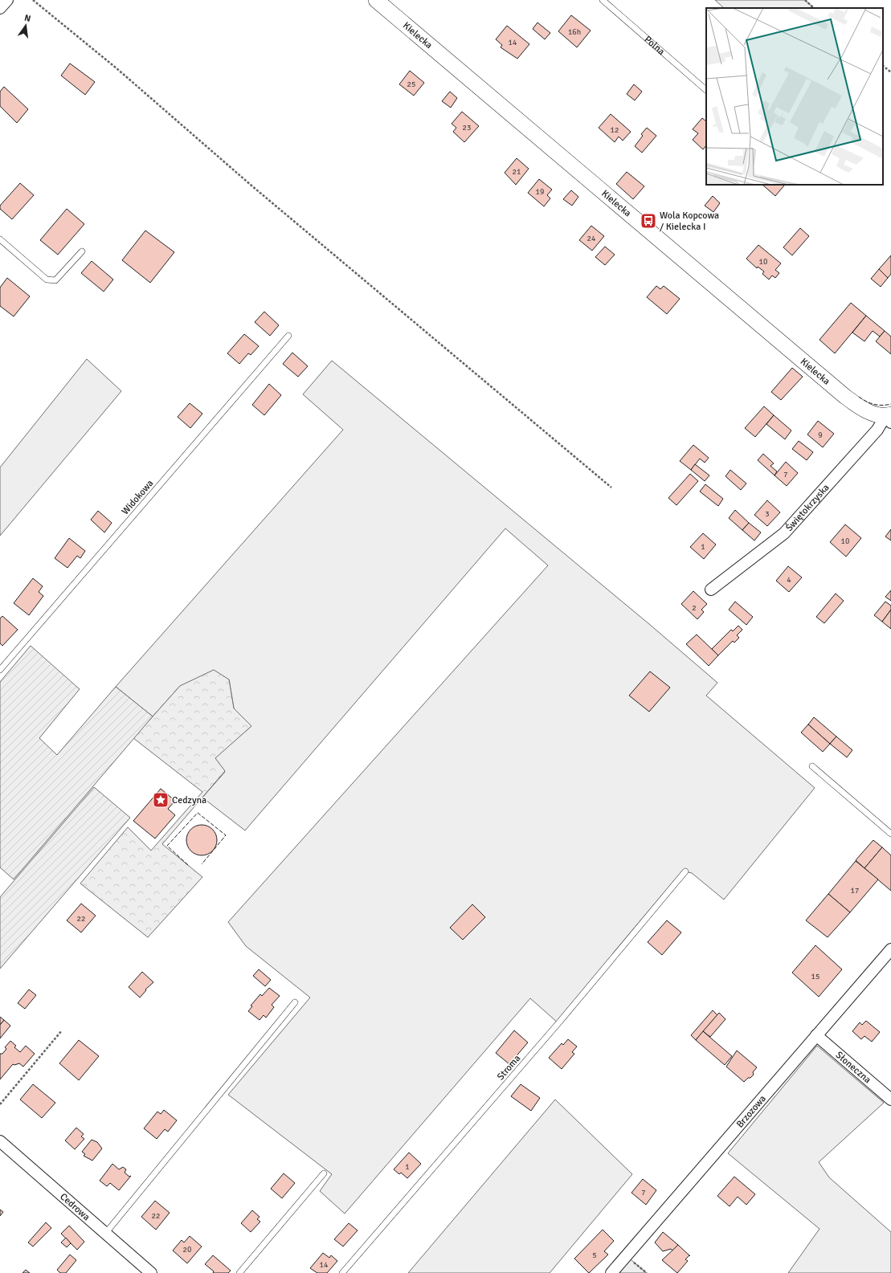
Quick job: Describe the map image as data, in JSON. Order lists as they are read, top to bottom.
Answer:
{
  "streets": {
    "street": [
      "Kielecka",
      "Świętokrzyska",
      "Słoneczna",
      "Brzozowa",
      "Cedrowa"
    ],
    "lane": ["Polna", "Widokowa", "Stroma"]
  },
  "crossings": [
    ["Kielecka", "Świętokrzyska"],
    ["Słoneczna", "Brzozowa"]
  ],
  "places": {
    "bus stop": ["Wola Kopcowa / Kielecka I"],
    "place": ["Cedzyna"]
  },
  "house_numbers": [
    "16h",
    "14",
    "25",
    "23",
    "12",
    "21",
    "19",
    "24",
    "10",
    "9",
    "7",
    "3",
    "10",
    "1",
    "4",
    "2",
    "17",
    "22",
    "15",
    "1",
    "7",
    "22",
    "20",
    "5",
    "14"
  ],
  "north": "top"
}
